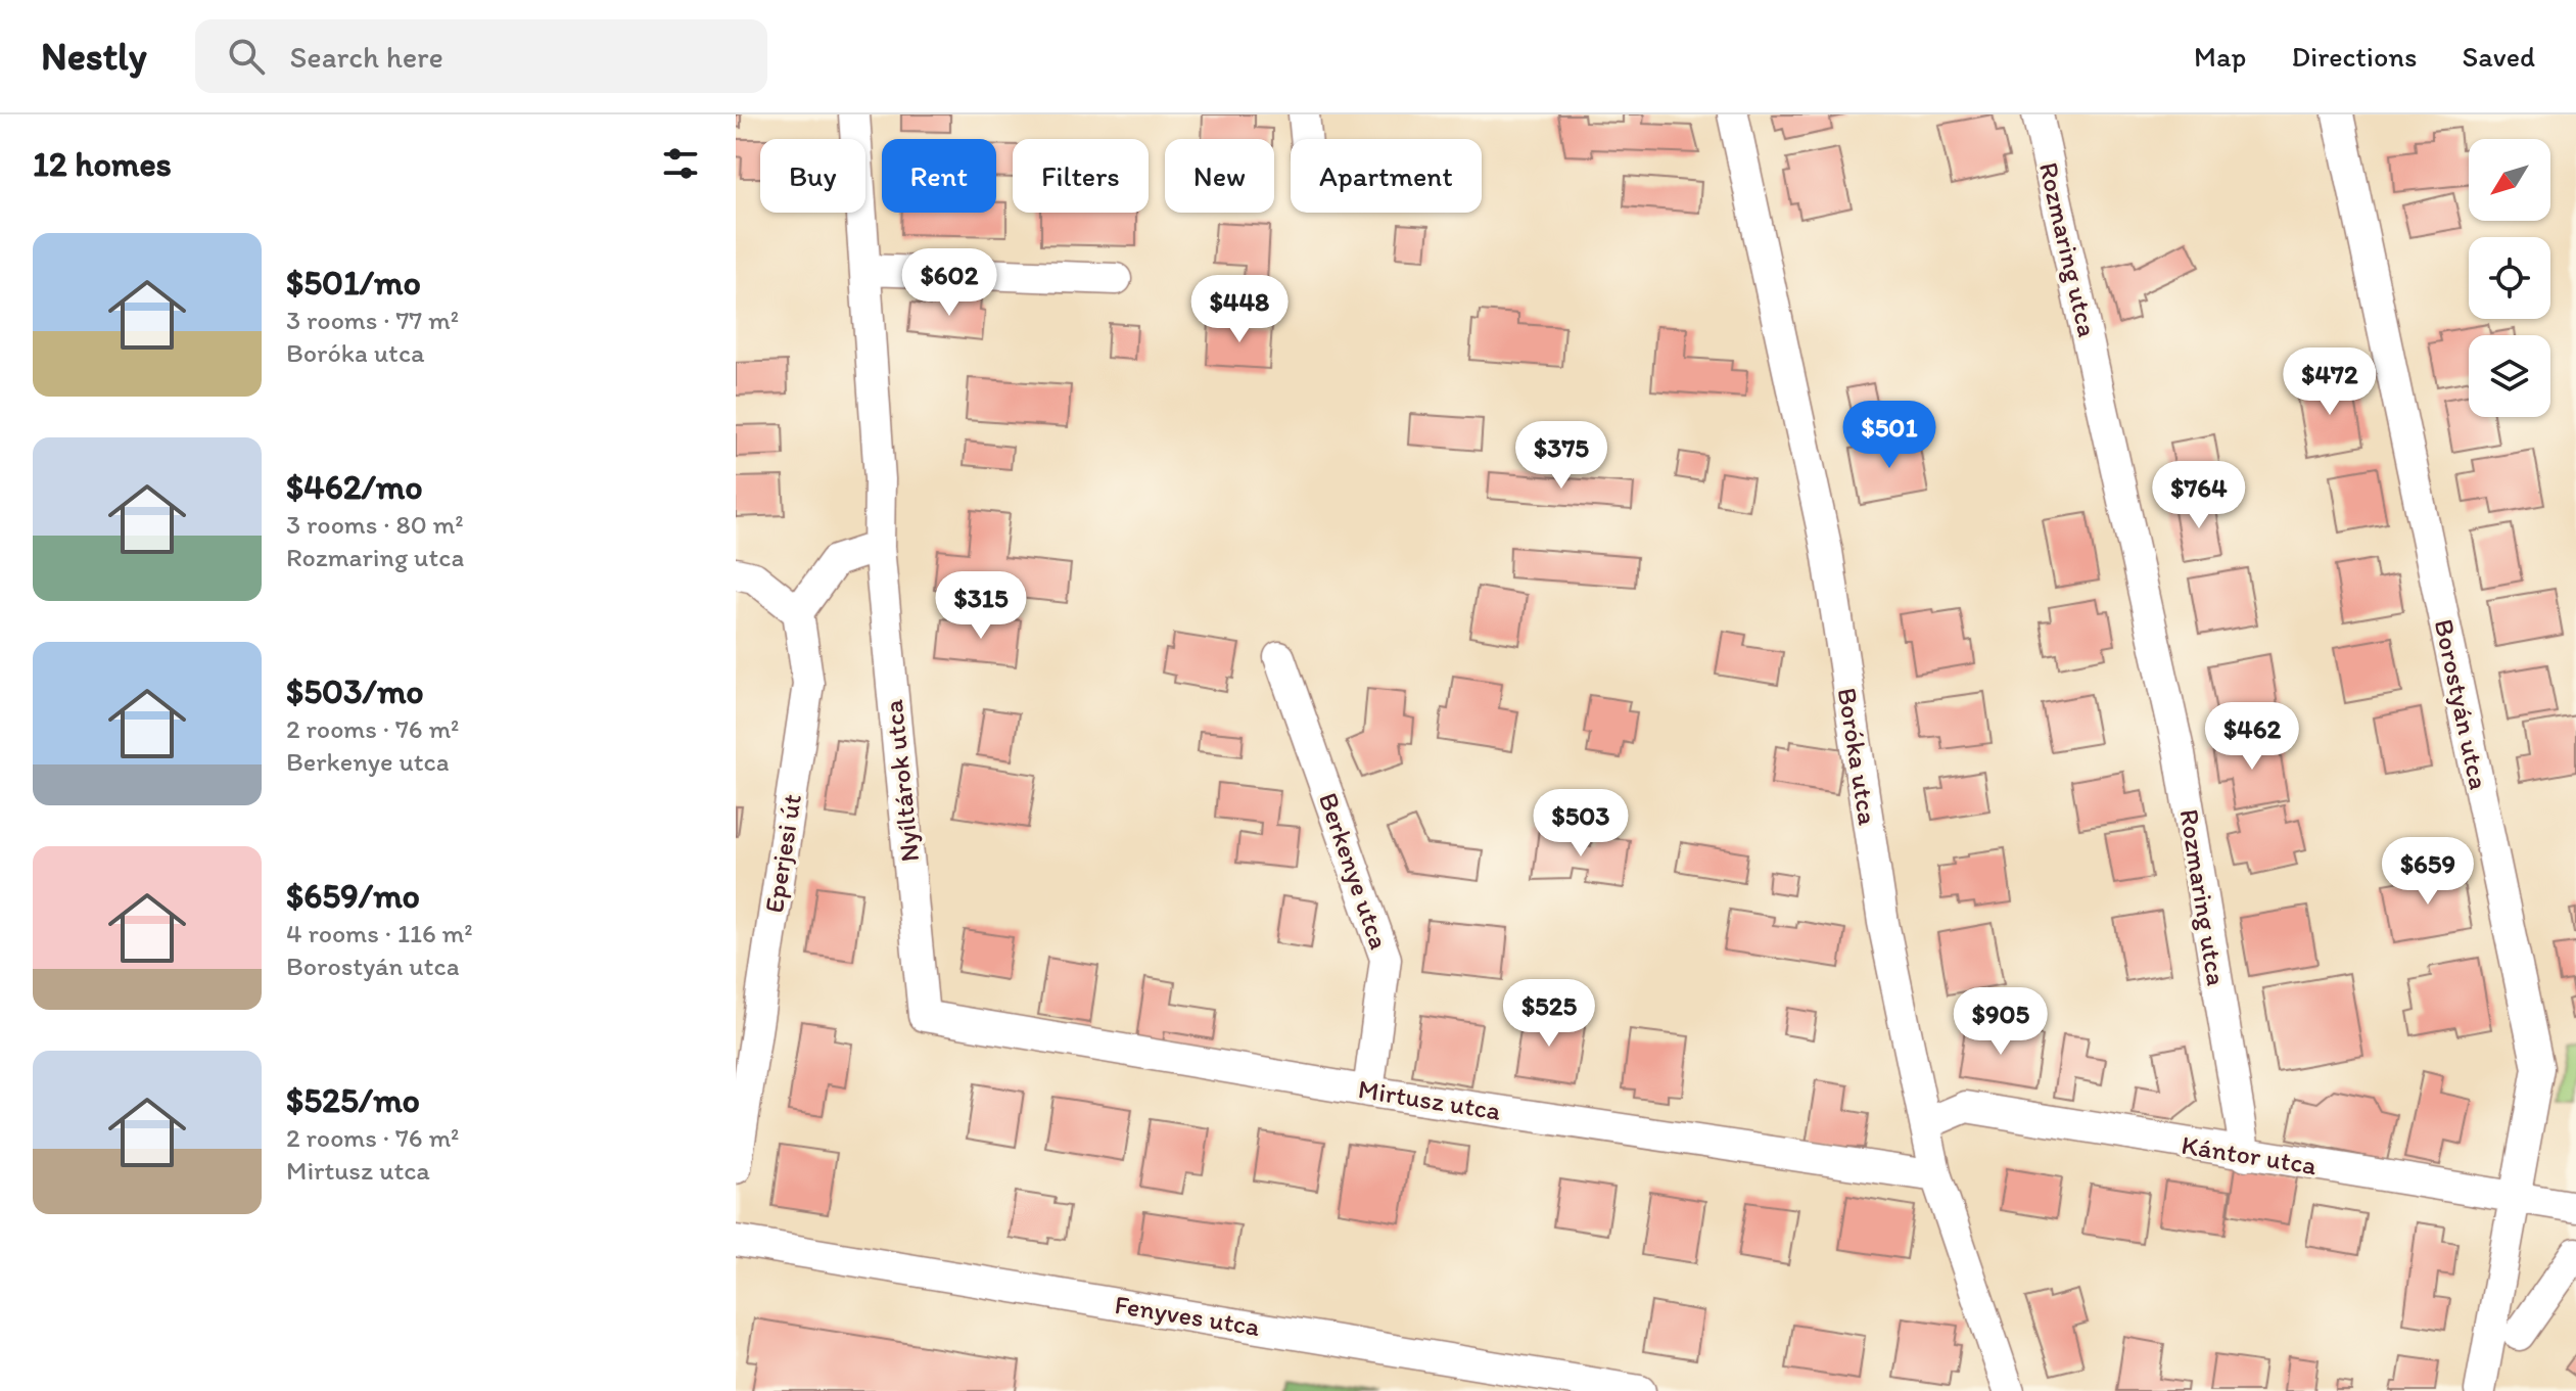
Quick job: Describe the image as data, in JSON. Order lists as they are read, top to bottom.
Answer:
{
  "streets": {
    "street": [
      "Rozmaring utca",
      "Borostyán utca",
      "Boróka utca",
      "Nyíltárok utca",
      "Eperjesi út",
      "Berkenye utca",
      "Mirtusz utca",
      "Kántor utca",
      "Fenyves utca"
    ]
  },
  "crossings": [
    ["Rozmaring utca", "Kántor utca"],
    ["Borostyán utca", "Kántor utca"],
    ["Boróka utca", "Mirtusz utca"],
    ["Boróka utca", "Kántor utca"],
    ["Nyíltárok utca", "Mirtusz utca"],
    ["Berkenye utca", "Mirtusz utca"]
  ],
  "north": "bottom left",
  "page": {
    "header": "Nestly",
    "search": "Search here",
    "nav": ["Map", "Directions", "Saved"],
    "heading": "12 homes",
    "chip": [
      "Buy",
      "Rent",
      "Filters",
      "New",
      "Apartment"
    ],
    "list": [
      {
        "name": "$501/mo",
        "note": "3 rooms · 77 m² · Boróka utca"
      },
      {
        "name": "$462/mo",
        "note": "3 rooms · 80 m² · Rozmaring utca"
      },
      {
        "name": "$503/mo",
        "note": "2 rooms · 76 m² · Berkenye utca"
      },
      {
        "name": "$659/mo",
        "note": "4 rooms · 116 m² · Borostyán utca"
      },
      {
        "name": "$525/mo",
        "note": "2 rooms · 76 m² · Mirtusz utca"
      }
    ],
    "price": [
      "$602",
      "$448",
      "$472",
      "$501",
      "$375",
      "$764",
      "$315",
      "$462",
      "$503",
      "$659",
      "$525",
      "$905"
    ]
  }
}
